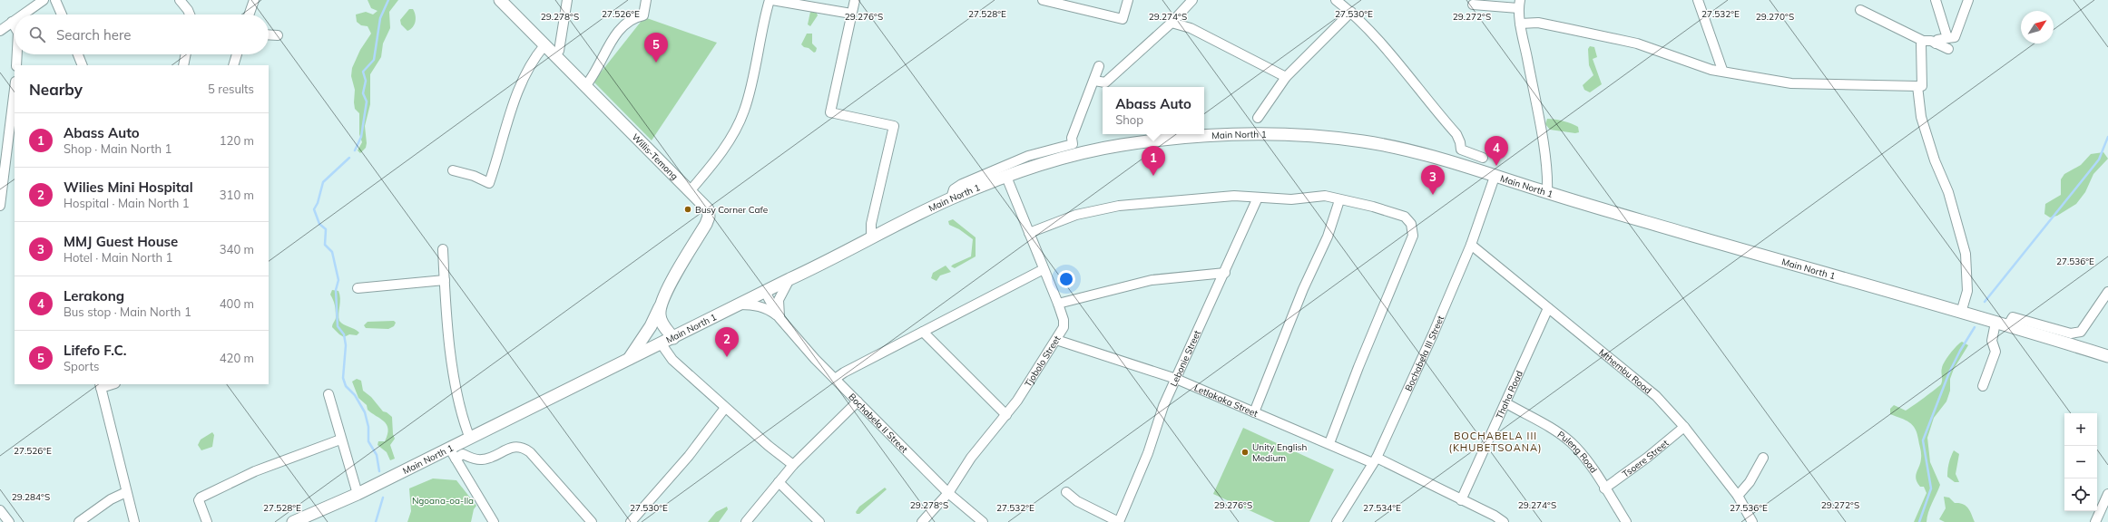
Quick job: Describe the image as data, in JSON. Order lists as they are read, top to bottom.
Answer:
{
  "streets": {
    "main road": ["Main North 1", "Willis-Temong"],
    "street": [
      "Bochabela III Street",
      "Lebonie Street",
      "Tjobolo Street",
      "Mthembu Road",
      "Thaha Road",
      "Letlakaka Street",
      "Bochabela II Street",
      "Puleng Road",
      "Tsoere Street"
    ]
  },
  "crossings": [
    ["Main North 1", "Willis-Temong"],
    ["Main North 1", "Bochabela III Street"],
    ["Main North 1", "Tjobolo Street"],
    ["Main North 1", "Bochabela II Street"],
    ["Bochabela III Street", "Mthembu Road"],
    ["Bochabela III Street", "Letlakaka Street"],
    ["Lebonie Street", "Letlakaka Street"],
    ["Tjobolo Street", "Letlakaka Street"],
    ["Tjobolo Street", "Bochabela II Street"],
    ["Mthembu Road", "Thaha Road"],
    ["Mthembu Road", "Tsoere Street"],
    ["Thaha Road", "Letlakaka Street"],
    ["Thaha Road", "Puleng Road"],
    ["Puleng Road", "Tsoere Street"]
  ],
  "districts": ["BOCHABELA III (KHUBETSOANA)"],
  "parks": ["Ngoana-oa-lla"],
  "places": ["Busy Corner Cafe", "Unity English Medium"],
  "north": "top right",
  "page": {
    "search": "Search here",
    "pins": [
      "5",
      "4",
      "1",
      "3",
      "2"
    ],
    "heading": ["Nearby", "5 results"],
    "popup": ["Abass Auto", "Shop"],
    "list": [
      {
        "mark": "1",
        "name": "Abass Auto",
        "note": "Shop · Main North 1",
        "value": "120 m"
      },
      {
        "mark": "2",
        "name": "Wilies Mini Hospital",
        "note": "Hospital · Main North 1",
        "value": "310 m"
      },
      {
        "mark": "3",
        "name": "MMJ Guest House",
        "note": "Hotel · Main North 1",
        "value": "340 m"
      },
      {
        "mark": "4",
        "name": "Lerakong",
        "note": "Bus stop · Main North 1",
        "value": "400 m"
      },
      {
        "mark": "5",
        "name": "Lifefo F.C.",
        "note": "Sports",
        "value": "420 m"
      }
    ],
    "map_buttons": ["+", "−"]
  },
  "coordinates": [
    "27.526°E",
    "27.530°E",
    "27.532°E",
    "27.528°E",
    "29.278°S",
    "29.276°S",
    "29.274°S",
    "29.272°S",
    "29.270°S",
    "27.536°E",
    "29.284°S",
    "27.534°E"
  ]
}
